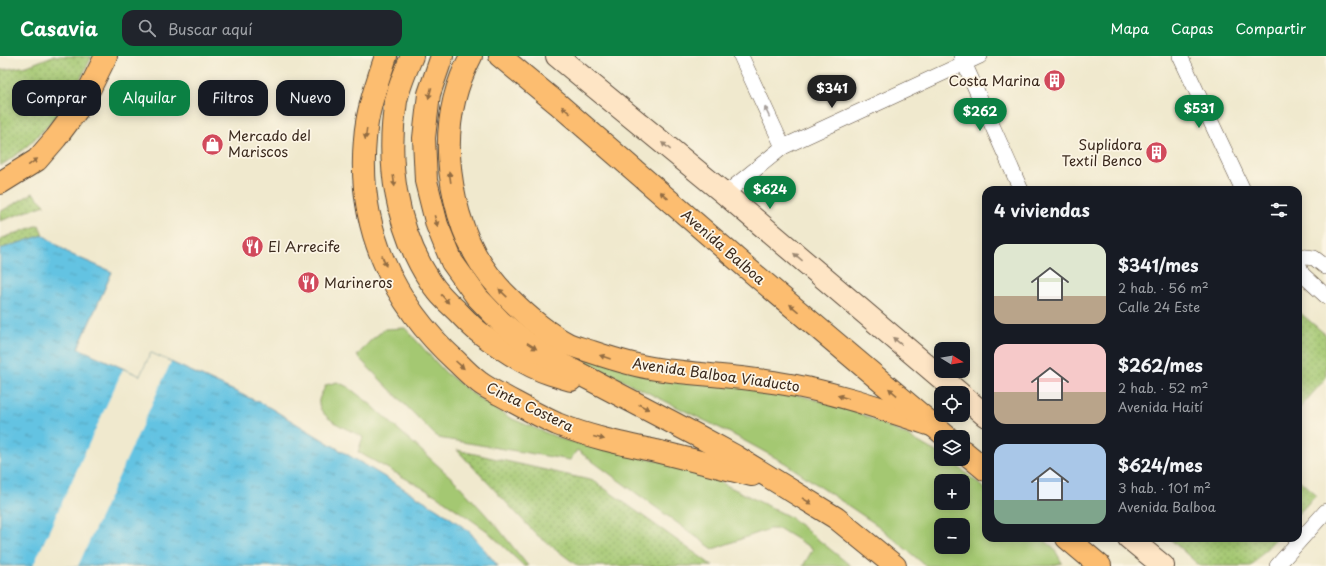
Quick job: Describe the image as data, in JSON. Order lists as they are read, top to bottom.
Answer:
{
  "streets": {
    "highway": ["Avenida Balboa", "Avenida Balboa Viaducto", "Cinta Costera"]
  },
  "one_way": ["Avenida Balboa", "Avenida Balboa Viaducto", "Cinta Costera"],
  "places": {
    "building": ["Costa Marina", "Suplidora Textil Benco"],
    "shop": ["Mercado del Mariscos"],
    "restaurant": ["El Arrecife", "Marineros"]
  },
  "north": "right",
  "page": {
    "header": "Casavia",
    "search": "Buscar aquí",
    "nav": ["Mapa", "Capas", "Compartir"],
    "price": [
      "$341",
      "$531",
      "$262",
      "$624"
    ],
    "chip": [
      "Comprar",
      "Alquilar",
      "Filtros",
      "Nuevo"
    ],
    "heading": "4 viviendas",
    "list": [
      {
        "name": "$341/mes",
        "note": "2 hab. · 56 m² · Calle 24 Este"
      },
      {
        "name": "$262/mes",
        "note": "2 hab. · 52 m² · Avenida Haití"
      },
      {
        "name": "$624/mes",
        "note": "3 hab. · 101 m² · Avenida Balboa"
      }
    ],
    "map_buttons": ["+", "−"]
  }
}
